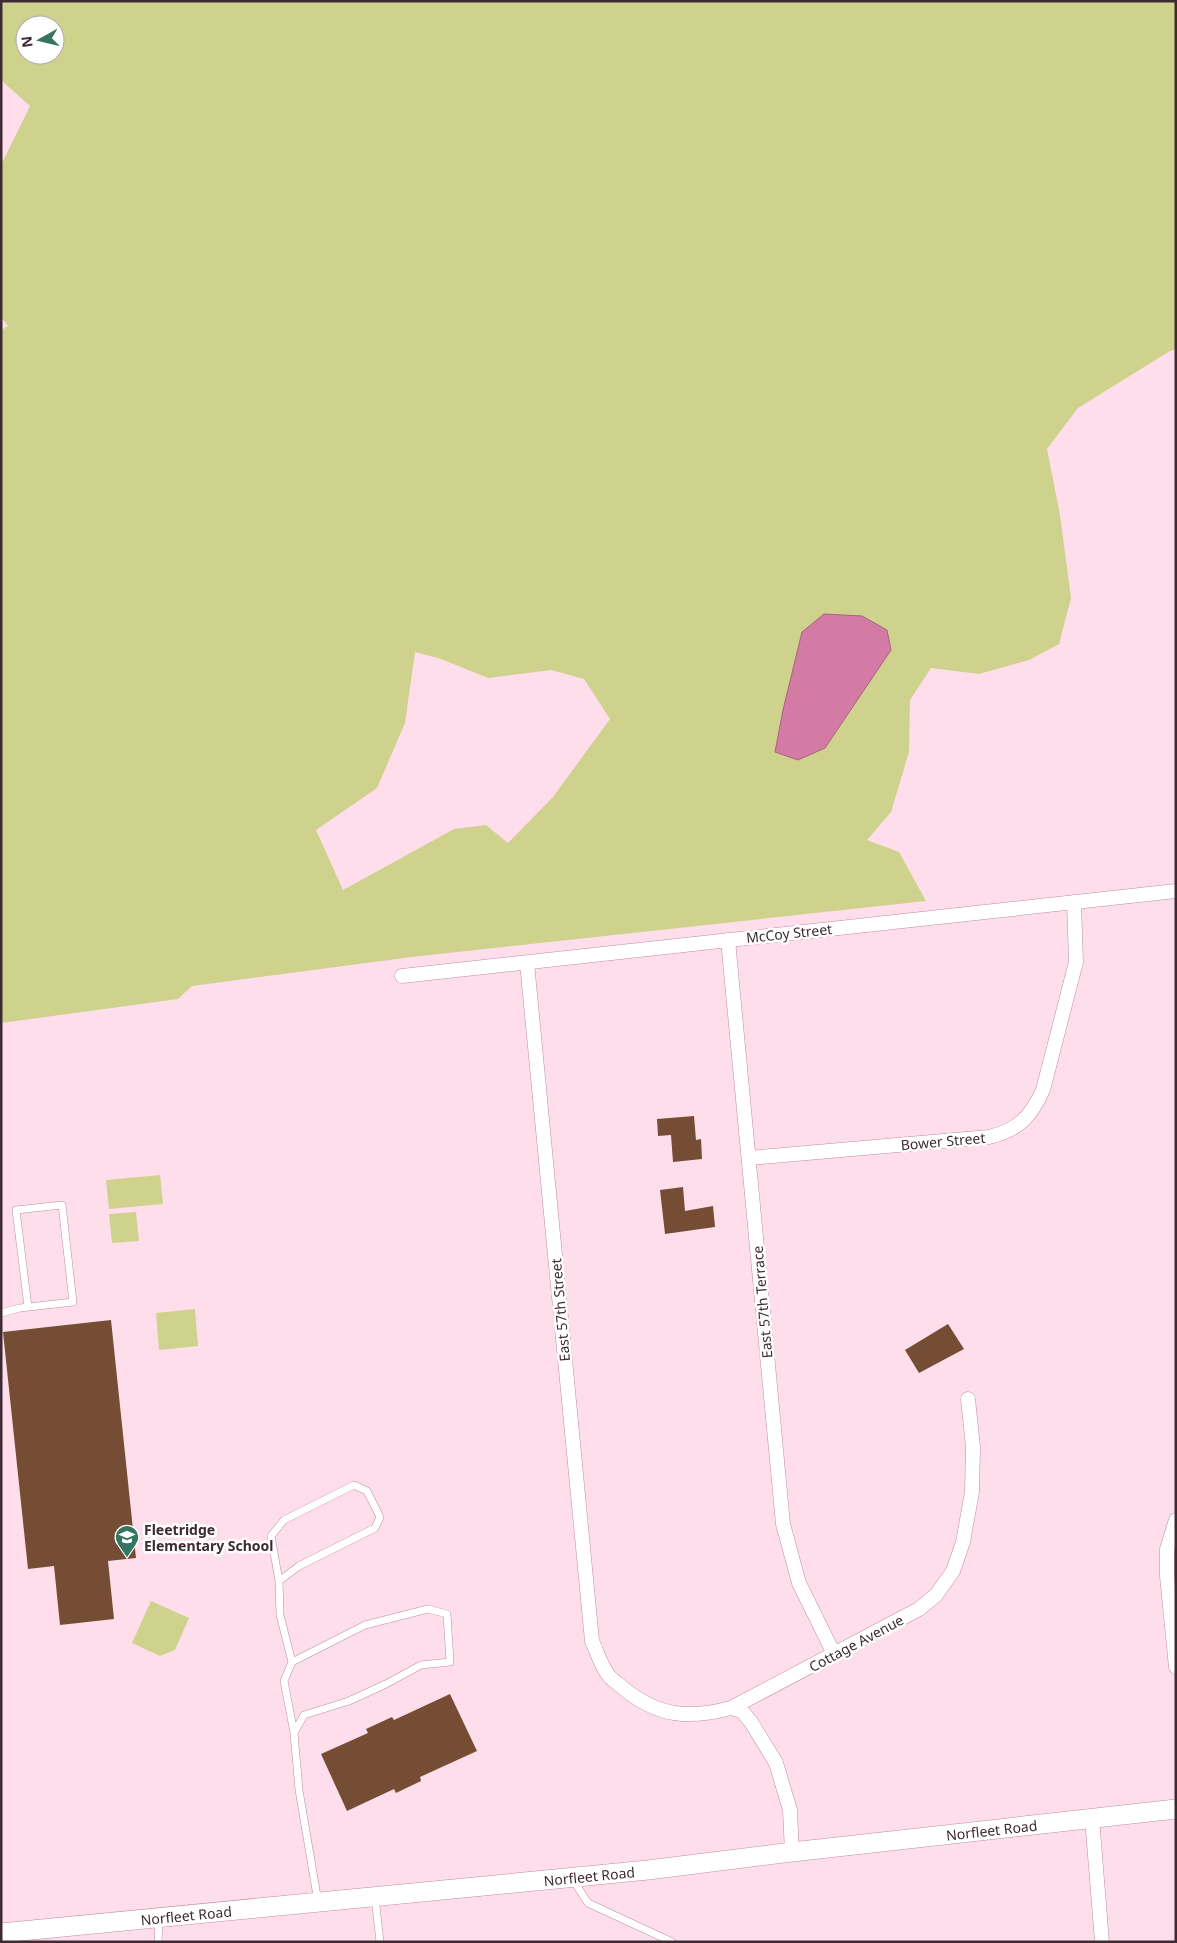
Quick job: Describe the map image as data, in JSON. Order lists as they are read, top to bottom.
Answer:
{
  "streets": {
    "street": [
      "McCoy Street",
      "Bower Street",
      "East 57th Terrace",
      "East 57th Street",
      "Cottage Avenue",
      "Norfleet Road"
    ]
  },
  "crossings": [
    ["McCoy Street", "Bower Street"],
    ["McCoy Street", "East 57th Terrace"],
    ["McCoy Street", "East 57th Street"],
    ["Bower Street", "East 57th Terrace"],
    ["East 57th Terrace", "Cottage Avenue"],
    ["East 57th Street", "Cottage Avenue"]
  ],
  "places": {
    "school or university": ["Fleetridge Elementary School"]
  },
  "north": "left"
}
